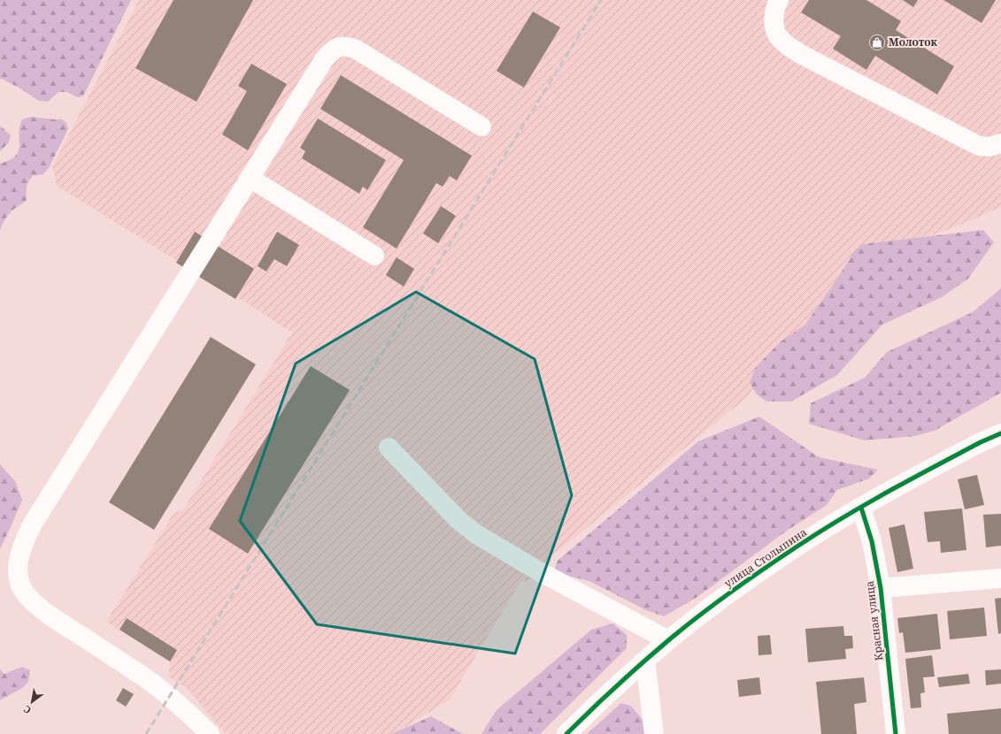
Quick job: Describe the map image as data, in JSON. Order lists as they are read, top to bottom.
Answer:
{
  "streets": {
    "street": ["улица Столыпина", "Красная улица"]
  },
  "crossings": [
    ["улица Столыпина", "Красная улица"]
  ],
  "places": {
    "shop": ["Молоток"]
  },
  "north": "bottom left"
}
